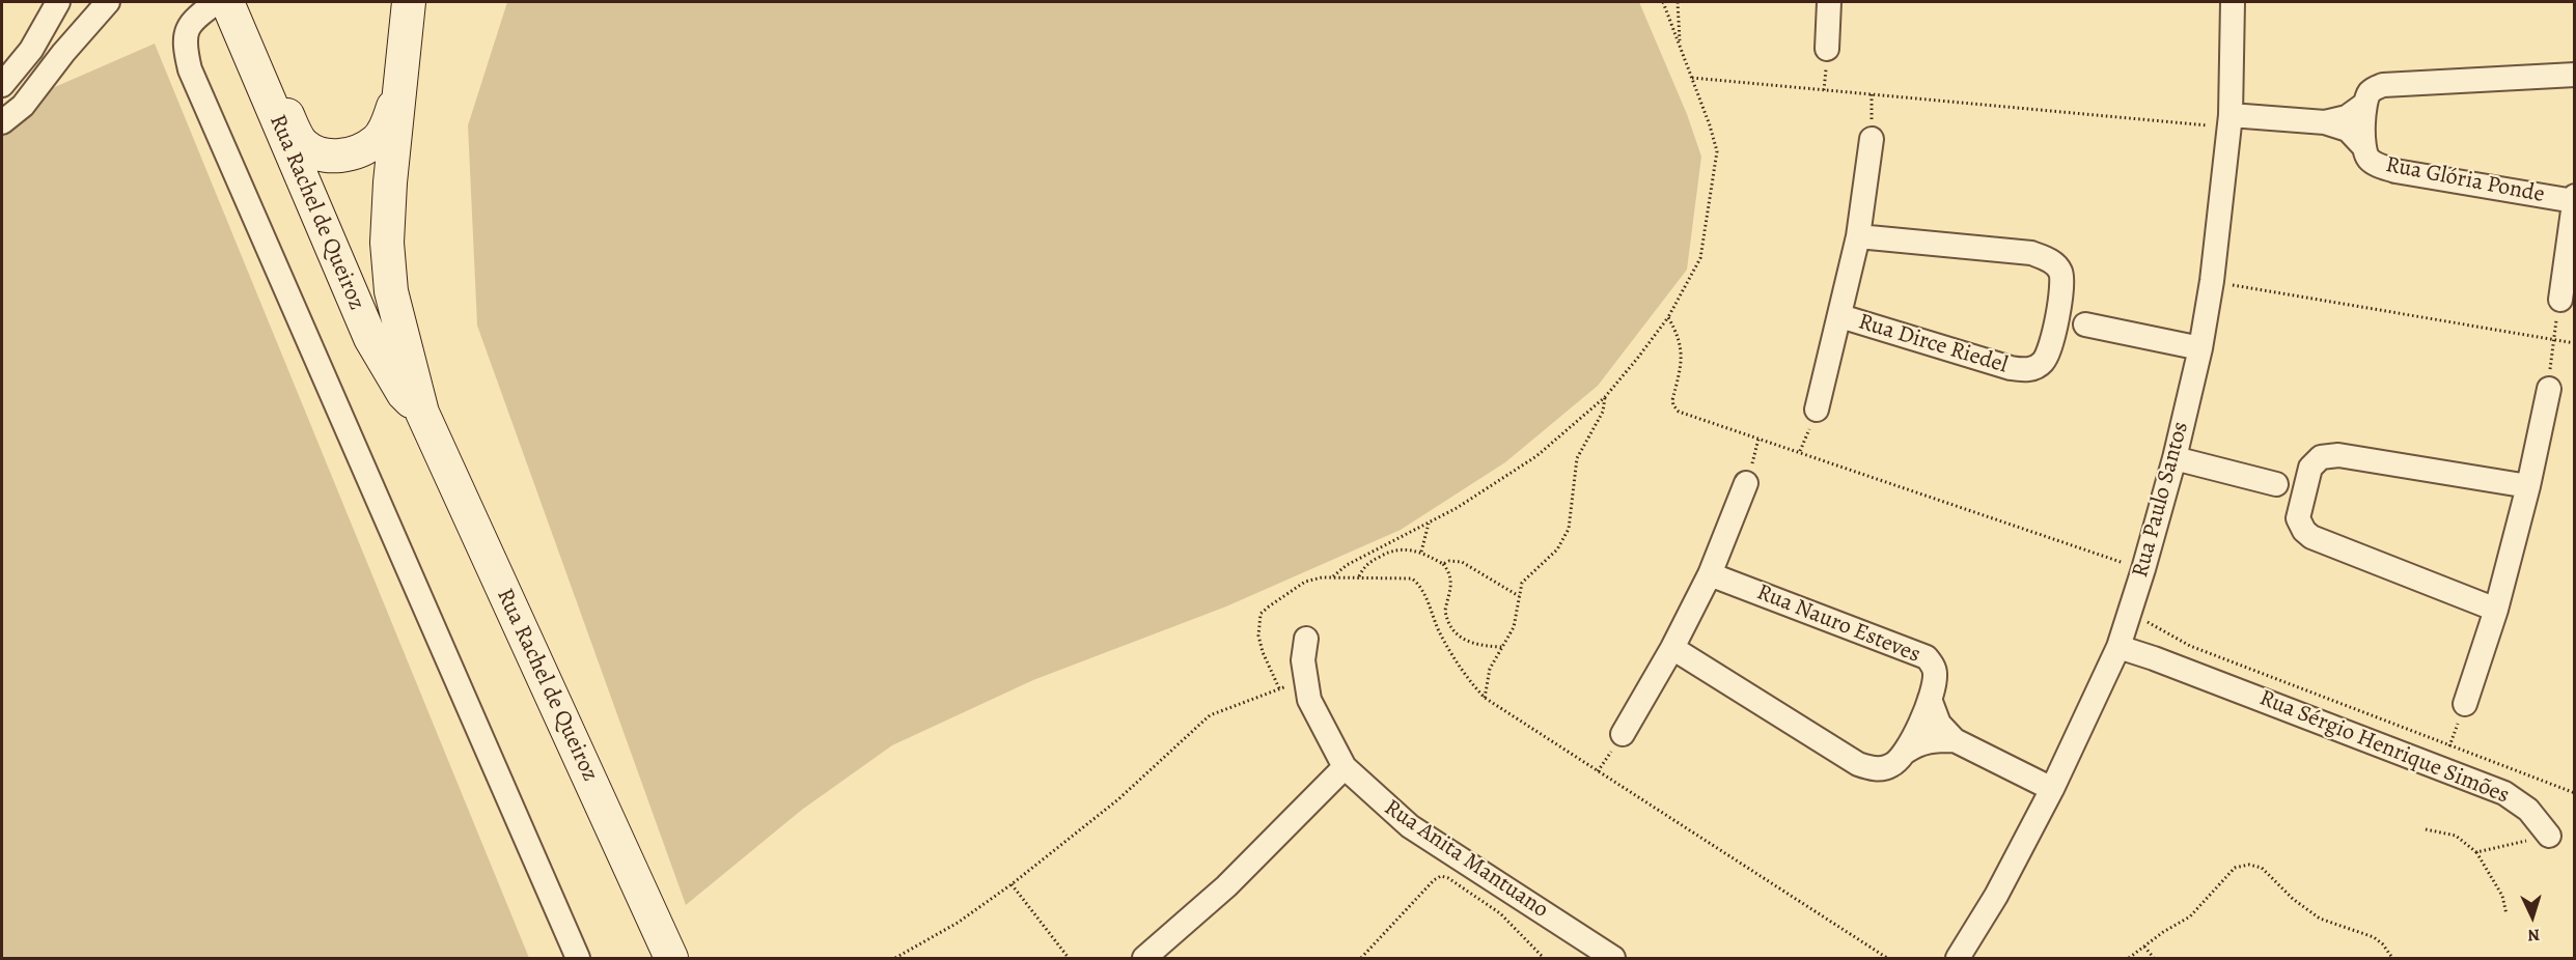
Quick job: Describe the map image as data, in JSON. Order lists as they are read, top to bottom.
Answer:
{
  "streets": {
    "street": [
      "Rua Glória Ponde",
      "Rua Rachel de Queiroz",
      "Rua Dirce Riedel",
      "Rua Paulo Santos",
      "Rua Nauro Esteves",
      "Rua Sérgio Henrique Simões",
      "Rua Anita Mantuano"
    ]
  },
  "crossings": [
    ["Rua Glória Ponde", "Rua Paulo Santos"],
    ["Rua Paulo Santos", "Rua Nauro Esteves"],
    ["Rua Paulo Santos", "Rua Sérgio Henrique Simões"]
  ],
  "north": "bottom"
}
